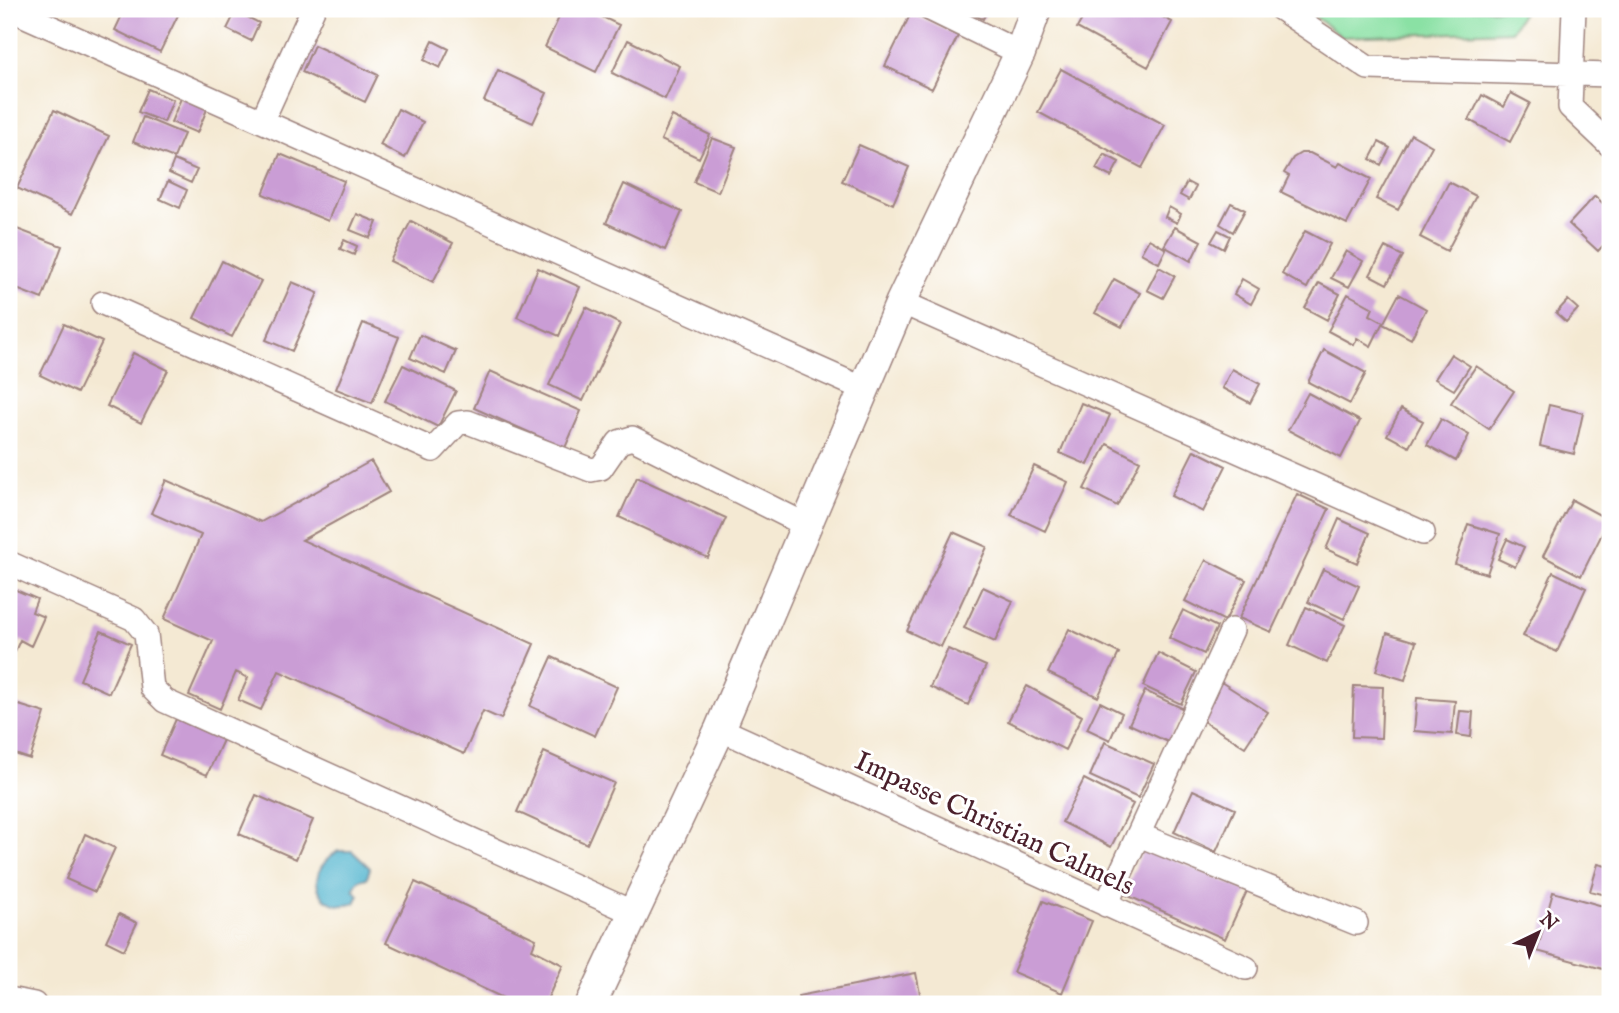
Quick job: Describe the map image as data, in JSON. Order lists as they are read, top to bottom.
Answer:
{
  "streets": {
    "street": ["Impasse Christian Calmels"]
  },
  "north": "top right"
}
